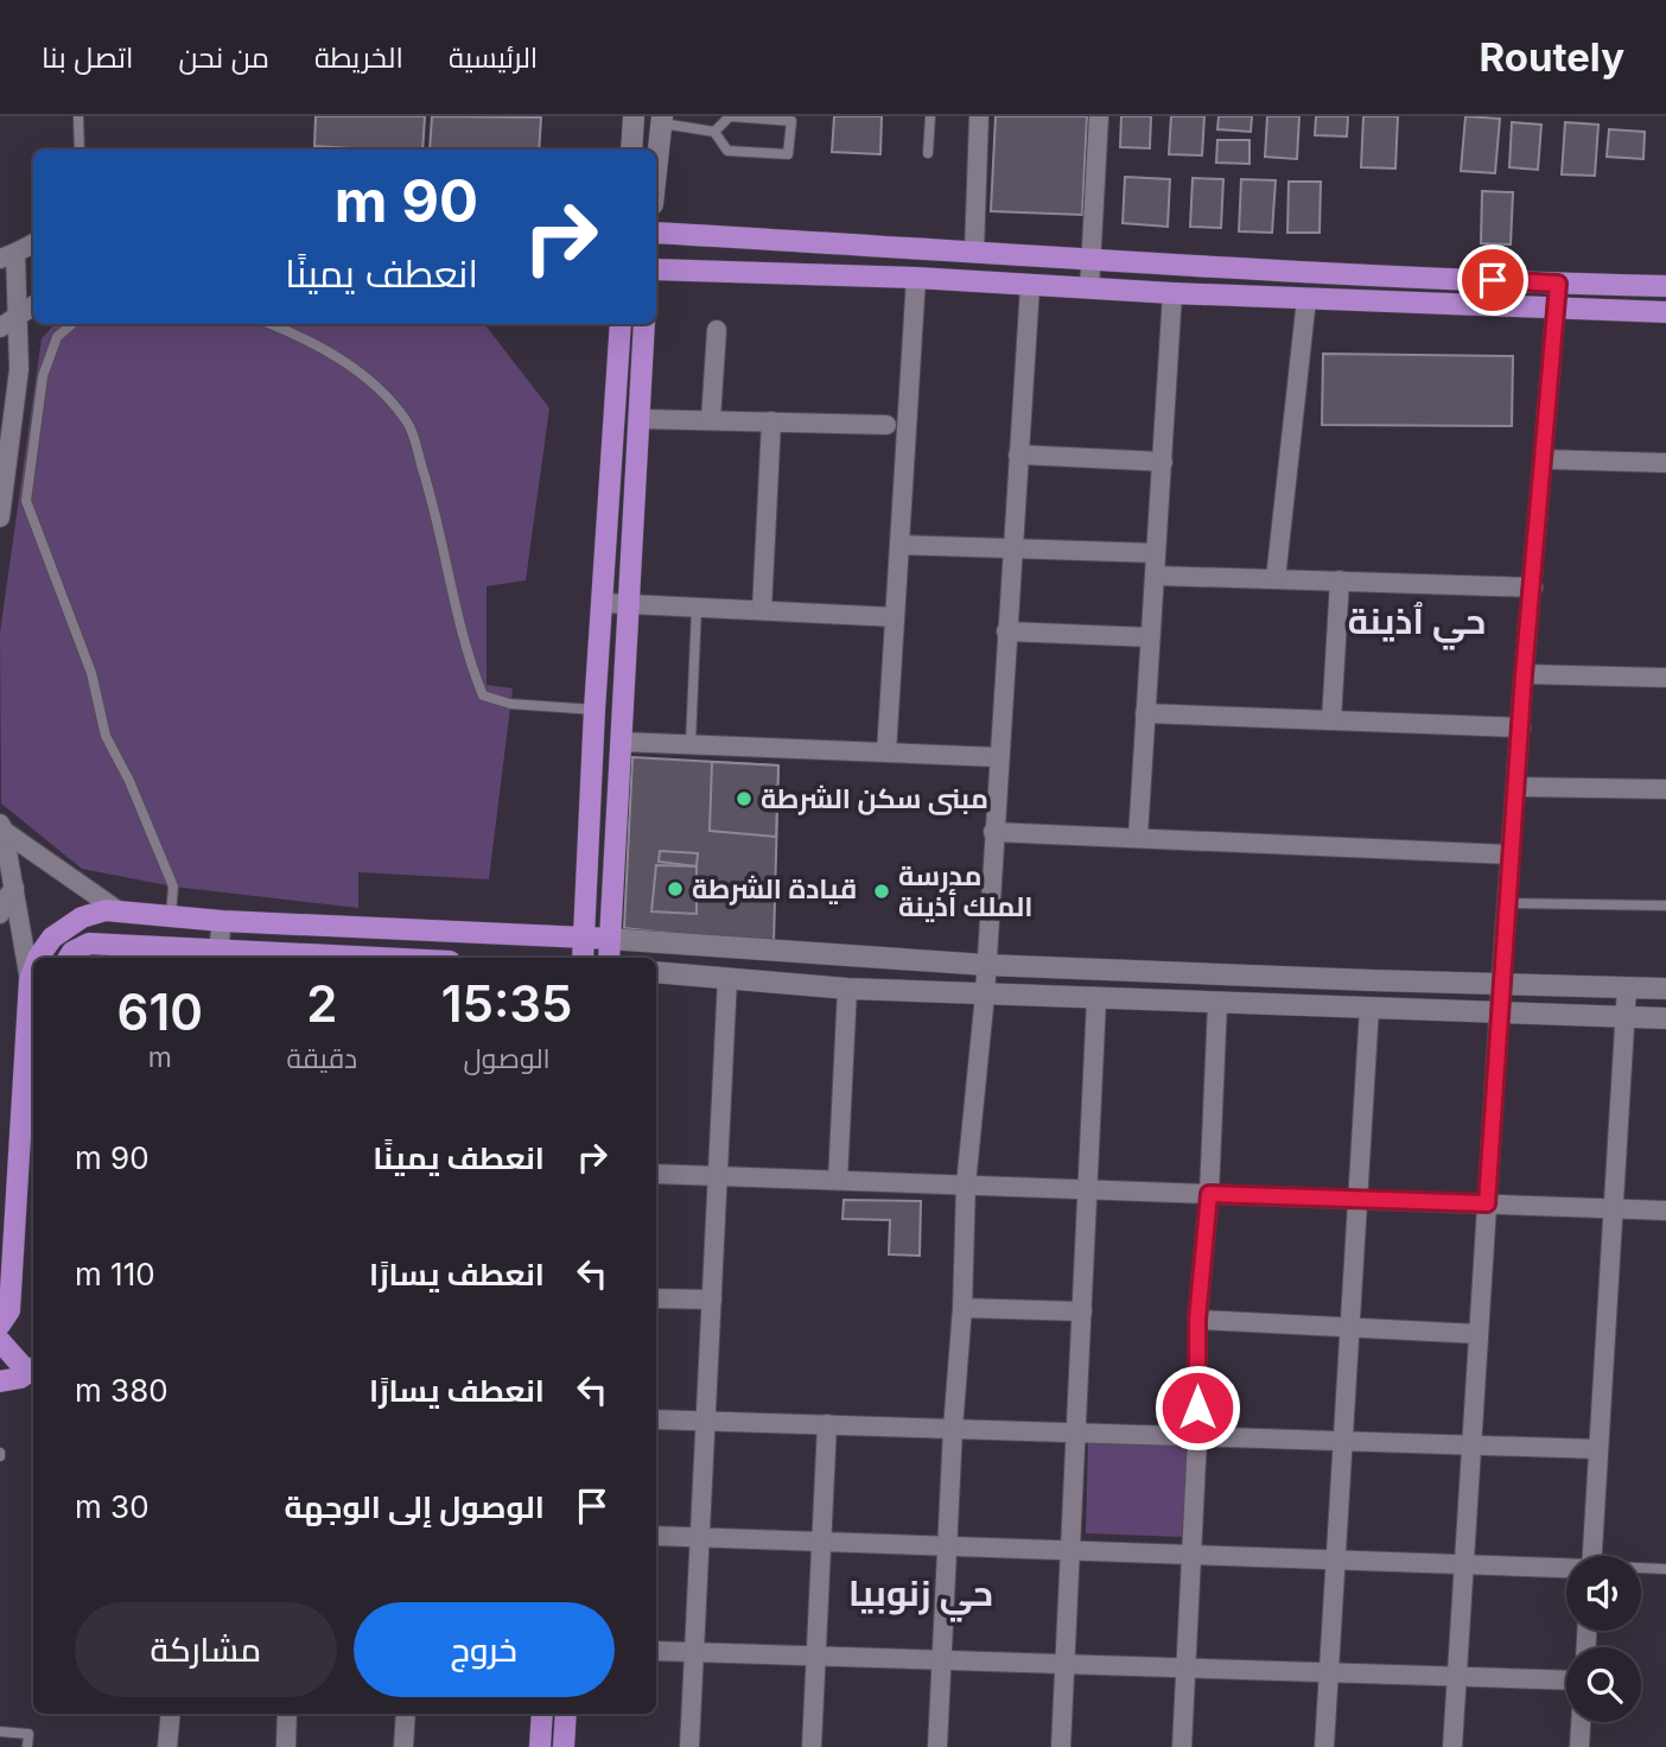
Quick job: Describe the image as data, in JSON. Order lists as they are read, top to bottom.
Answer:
{
  "districts": ["حي اُذينة", "حي زنوبيا"],
  "places": ["مبنى سكن الشرطة", "قيادة الشرطة", "مدرسة الملك أذينة"],
  "page": {
    "header": "Routely",
    "nav": [
      "الرئيسية",
      "الخريطة",
      "من نحن",
      "اتصل بنا"
    ],
    "turn": ["90 m", "انعطف يمينًا"],
    "eta": [
      "15:35",
      "الوصول",
      "2",
      "دقيقة",
      "610",
      "m"
    ],
    "list": [
      {
        "name": "انعطف يمينًا",
        "value": "90 m"
      },
      {
        "name": "انعطف يسارًا",
        "value": "110 m"
      },
      {
        "name": "انعطف يسارًا",
        "value": "380 m"
      },
      {
        "name": "الوصول إلى الوجهة",
        "value": "30 m"
      }
    ],
    "buttons": ["خروج", "مشاركة"]
  }
}
